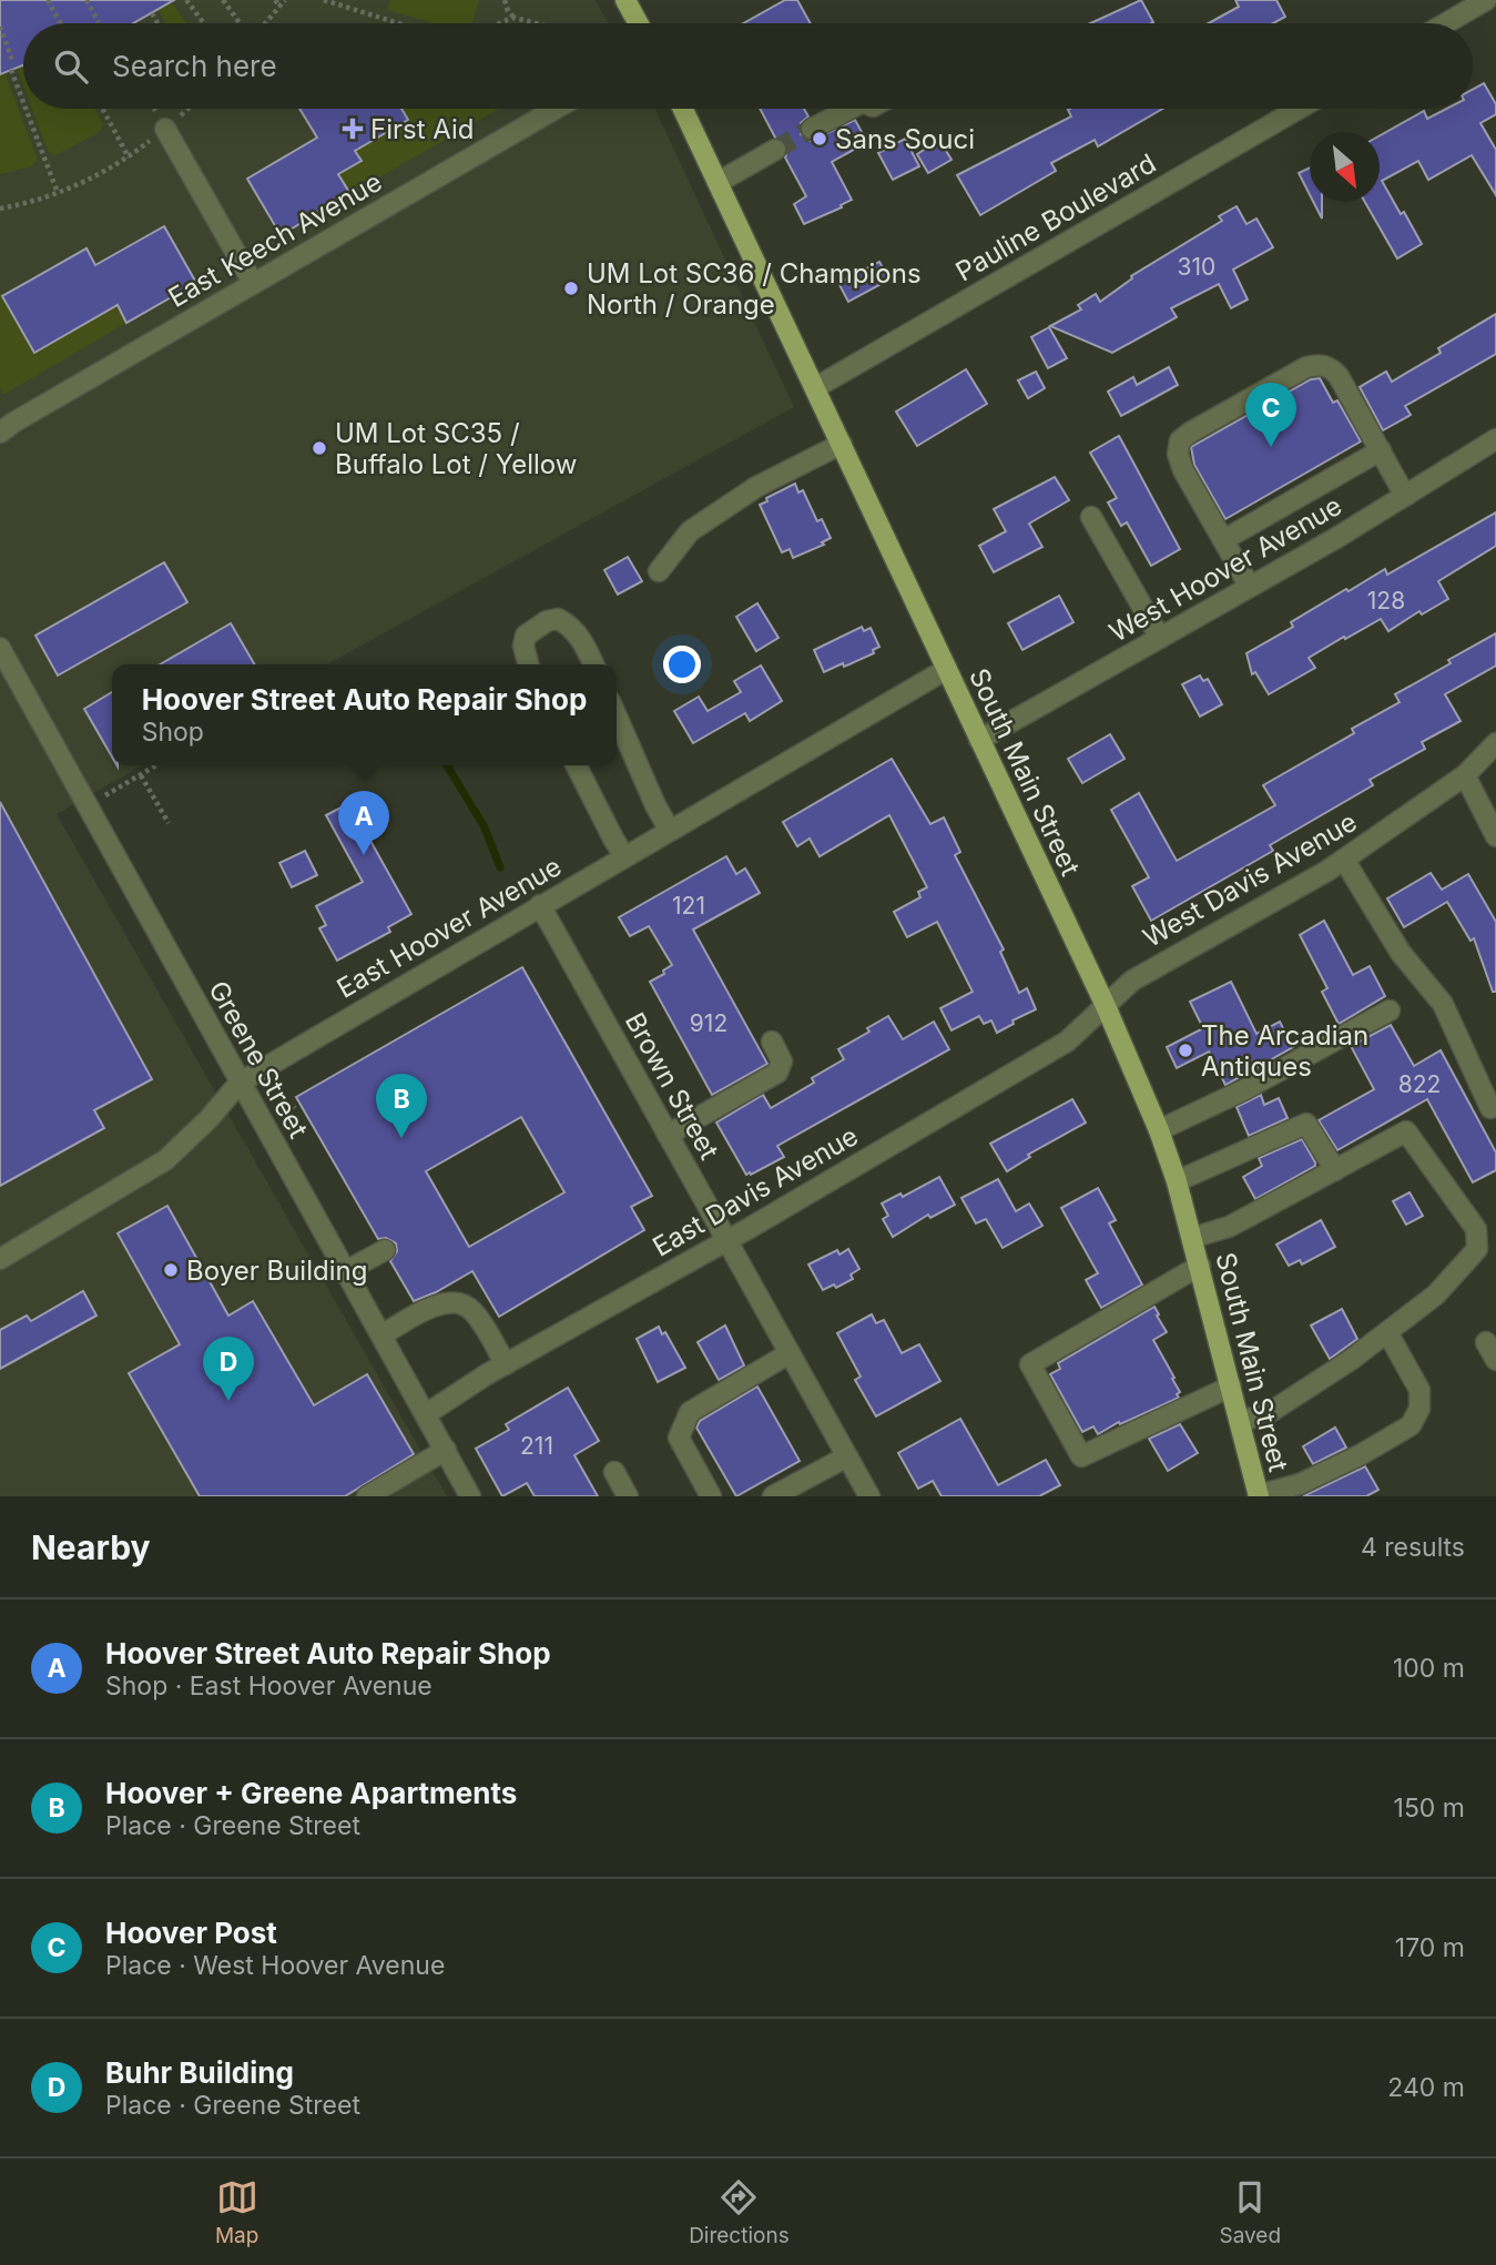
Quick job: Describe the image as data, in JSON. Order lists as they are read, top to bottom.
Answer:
{
  "streets": {
    "main road": ["South Main Street"],
    "street": [
      "Pauline Boulevard",
      "East Keech Avenue",
      "West Hoover Avenue",
      "West Davis Avenue",
      "East Hoover Avenue",
      "Greene Street",
      "Brown Street",
      "East Davis Avenue"
    ]
  },
  "crossings": [
    ["Pauline Boulevard", "South Main Street"],
    ["West Hoover Avenue", "South Main Street"],
    ["South Main Street", "West Davis Avenue"],
    ["South Main Street", "East Hoover Avenue"],
    ["South Main Street", "East Davis Avenue"],
    ["West Davis Avenue", "East Davis Avenue"],
    ["East Hoover Avenue", "Greene Street"],
    ["East Hoover Avenue", "Brown Street"],
    ["Greene Street", "East Davis Avenue"],
    ["Brown Street", "East Davis Avenue"]
  ],
  "places": {
    "health": ["First Aid"],
    "other": [
      "Sans Souci",
      "UM Lot SC36 / Champions North / Orange",
      "UM Lot SC35 / Buffalo Lot / Yellow",
      "The Arcadian Antiques",
      "Boyer Building"
    ]
  },
  "house_numbers": [
    "310",
    "128",
    "121",
    "912",
    "822",
    "211"
  ],
  "north": "bottom right",
  "page": {
    "search": "Search here",
    "pins": [
      "C",
      "A",
      "B",
      "D"
    ],
    "popup": ["Hoover Street Auto Repair Shop", "Shop"],
    "heading": ["Nearby", "4 results"],
    "list": [
      {
        "mark": "A",
        "name": "Hoover Street Auto Repair Shop",
        "note": "Shop · East Hoover Avenue",
        "value": "100 m"
      },
      {
        "mark": "B",
        "name": "Hoover + Greene Apartments",
        "note": "Place · Greene Street",
        "value": "150 m"
      },
      {
        "mark": "C",
        "name": "Hoover Post",
        "note": "Place · West Hoover Avenue",
        "value": "170 m"
      },
      {
        "mark": "D",
        "name": "Buhr Building",
        "note": "Place · Greene Street",
        "value": "240 m"
      }
    ],
    "nav": ["Map", "Directions", "Saved"]
  }
}
